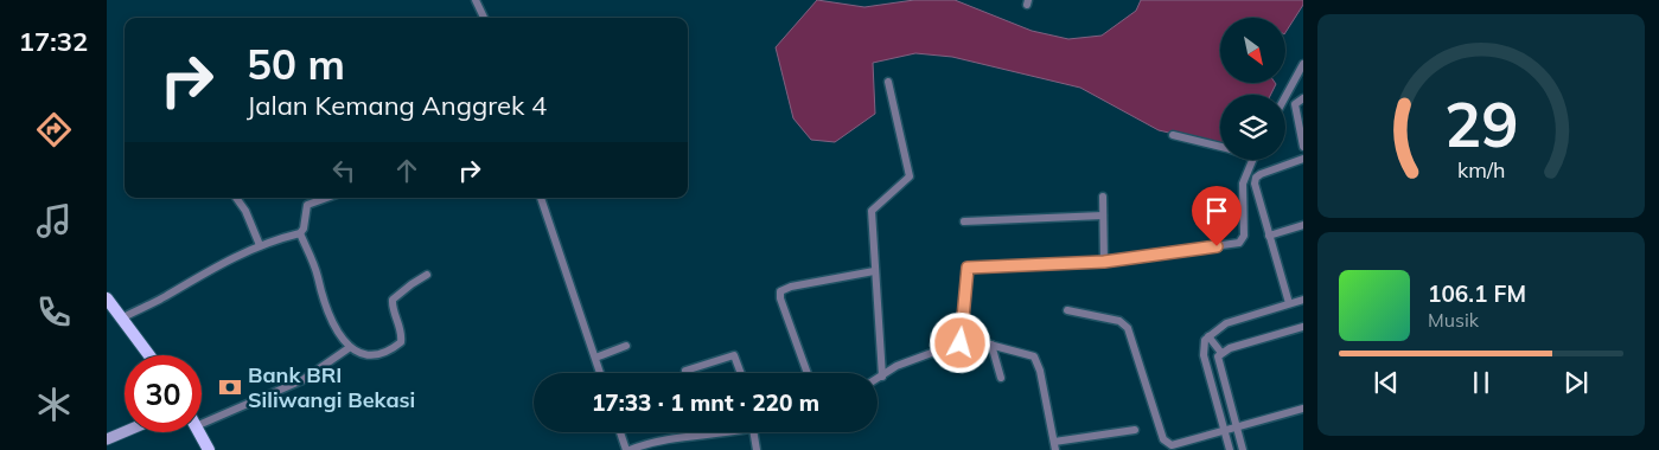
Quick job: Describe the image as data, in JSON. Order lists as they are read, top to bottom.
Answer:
{
  "places": {
    "bank": ["Bank BRI Siliwangi Bekasi"]
  },
  "north": "bottom right",
  "page": {
    "tabs": "17:32",
    "turn": ["50 m", "Jalan Kemang Anggrek 4"],
    "song": ["106.1 FM", "Musik"],
    "limit": "30",
    "trip": "17:33 · 1 mnt · 220 m",
    "gauge": ["29", "km/h"]
  }
}
